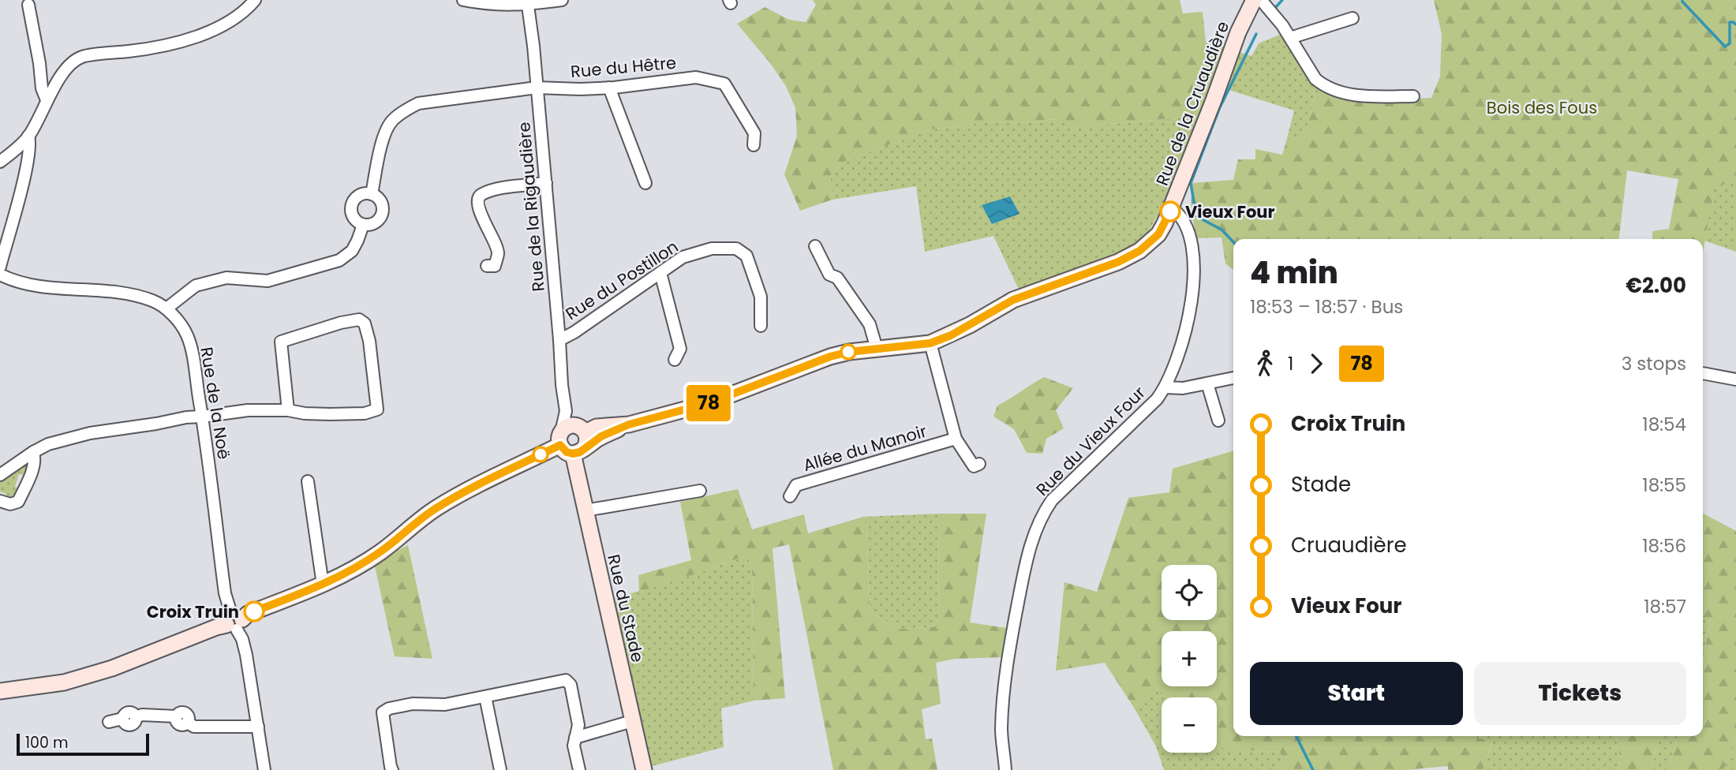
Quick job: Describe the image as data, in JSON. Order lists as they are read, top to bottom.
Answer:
{
  "streets": {
    "main road": ["Rue de la Cruaudière", "Rue du Stade"],
    "street": [
      "Rue du Hêtre",
      "Rue de la Rigaudière",
      "Rue du Postillon",
      "Rue de la Noë",
      "Rue du Vieux Four",
      "Allée du Manoir"
    ]
  },
  "crossings": [
    ["Rue du Hêtre", "Rue de la Rigaudière"],
    ["Rue de la Cruaudière", "Rue de la Rigaudière"],
    ["Rue de la Cruaudière", "Rue de la Noë"],
    ["Rue de la Cruaudière", "Rue du Vieux Four"],
    ["Rue de la Cruaudière", "Rue du Stade"],
    ["Rue de la Rigaudière", "Rue du Postillon"],
    ["Rue de la Rigaudière", "Rue du Stade"]
  ],
  "parks": ["Bois des Fous"],
  "places": ["Vieux Four", "Croix Truin"],
  "lines": ["bus line 78"],
  "scale_bar": "100 m",
  "page": {
    "on_map": "78",
    "heading": ["4 min", "18:53 – 18:57 · Bus", "€2.00"],
    "legs": ["1", "78", "3 stops"],
    "list": [
      {
        "name": "Croix Truin",
        "value": "18:54"
      },
      {
        "name": "Stade",
        "value": "18:55"
      },
      {
        "name": "Cruaudière",
        "value": "18:56"
      },
      {
        "name": "Vieux Four",
        "value": "18:57"
      }
    ],
    "map_buttons": ["+", "−"],
    "buttons": ["Start", "Tickets"],
    "scale": "100 m"
  }
}
